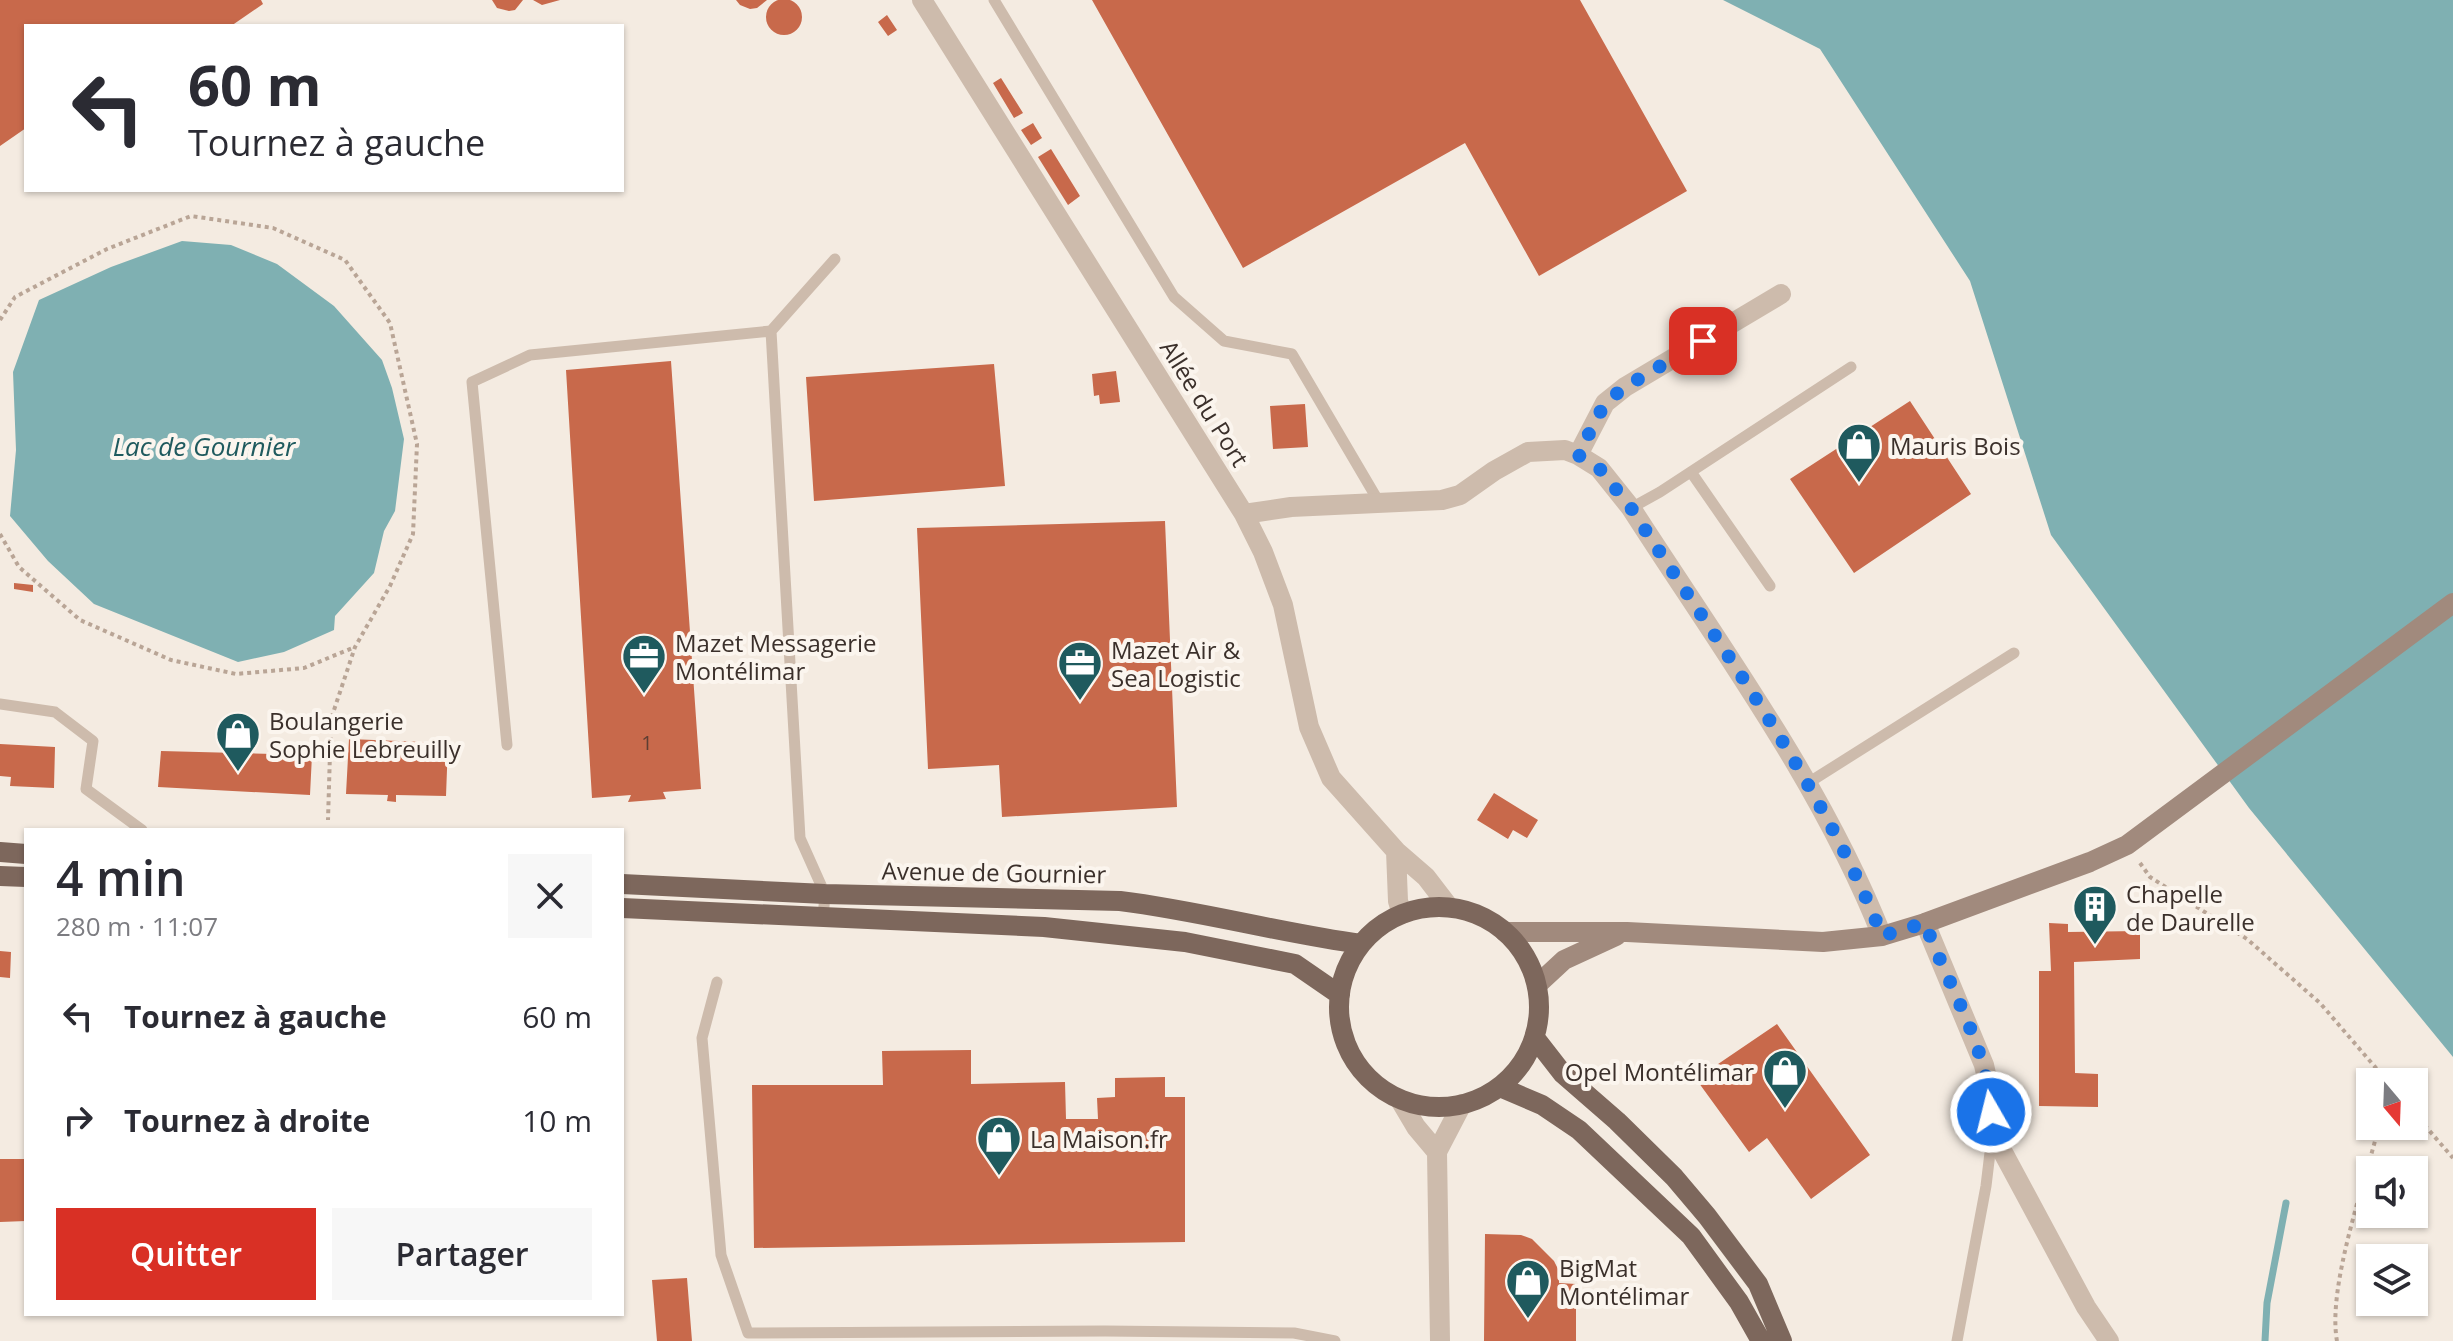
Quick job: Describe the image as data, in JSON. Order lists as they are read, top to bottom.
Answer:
{
  "streets": {
    "main road": ["Avenue de Gournier"],
    "street": ["Allée du Port"]
  },
  "crossings": [
    ["Allée du Port", "Avenue de Gournier"]
  ],
  "water": ["Lac de Gournier"],
  "places": {
    "shop": [
      "Mauris Bois",
      "Boulangerie Sophie Lebreuilly",
      "Opel Montélimar",
      "La Maison.fr",
      "BigMat Montélimar"
    ],
    "office": ["Mazet Messagerie Montélimar", "Mazet Air & Sea Logistic"],
    "building": ["Chapelle de Daurelle"]
  },
  "house_numbers": ["1"],
  "north": "bottom",
  "page": {
    "turn": ["60 m", "Tournez à gauche"],
    "heading": ["4 min", "280 m · 11:07"],
    "list": [
      {
        "name": "Tournez à gauche",
        "value": "60 m"
      },
      {
        "name": "Tournez à droite",
        "value": "10 m"
      }
    ],
    "buttons": ["Quitter", "Partager"]
  }
}
